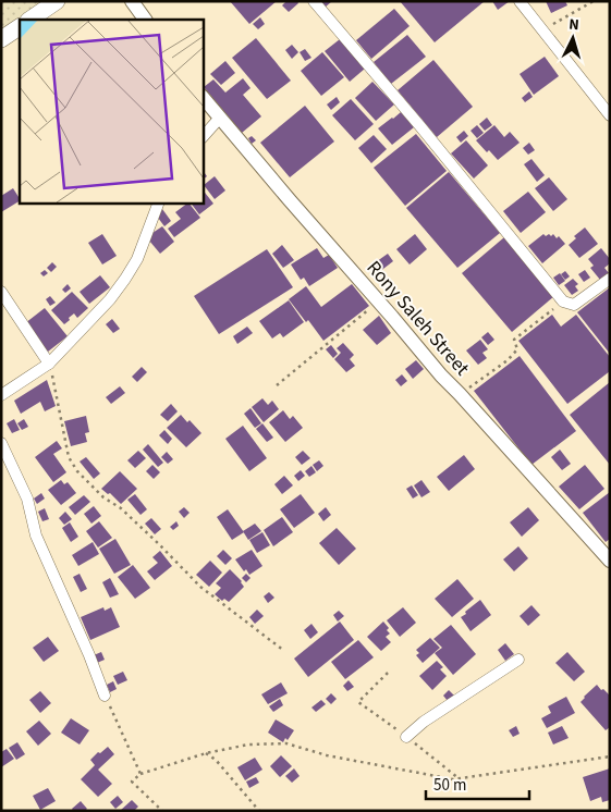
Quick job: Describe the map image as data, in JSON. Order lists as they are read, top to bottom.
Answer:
{
  "streets": {
    "street": ["Rony Saleh Street"]
  },
  "scale_bar": "50 m",
  "north": "top"
}
